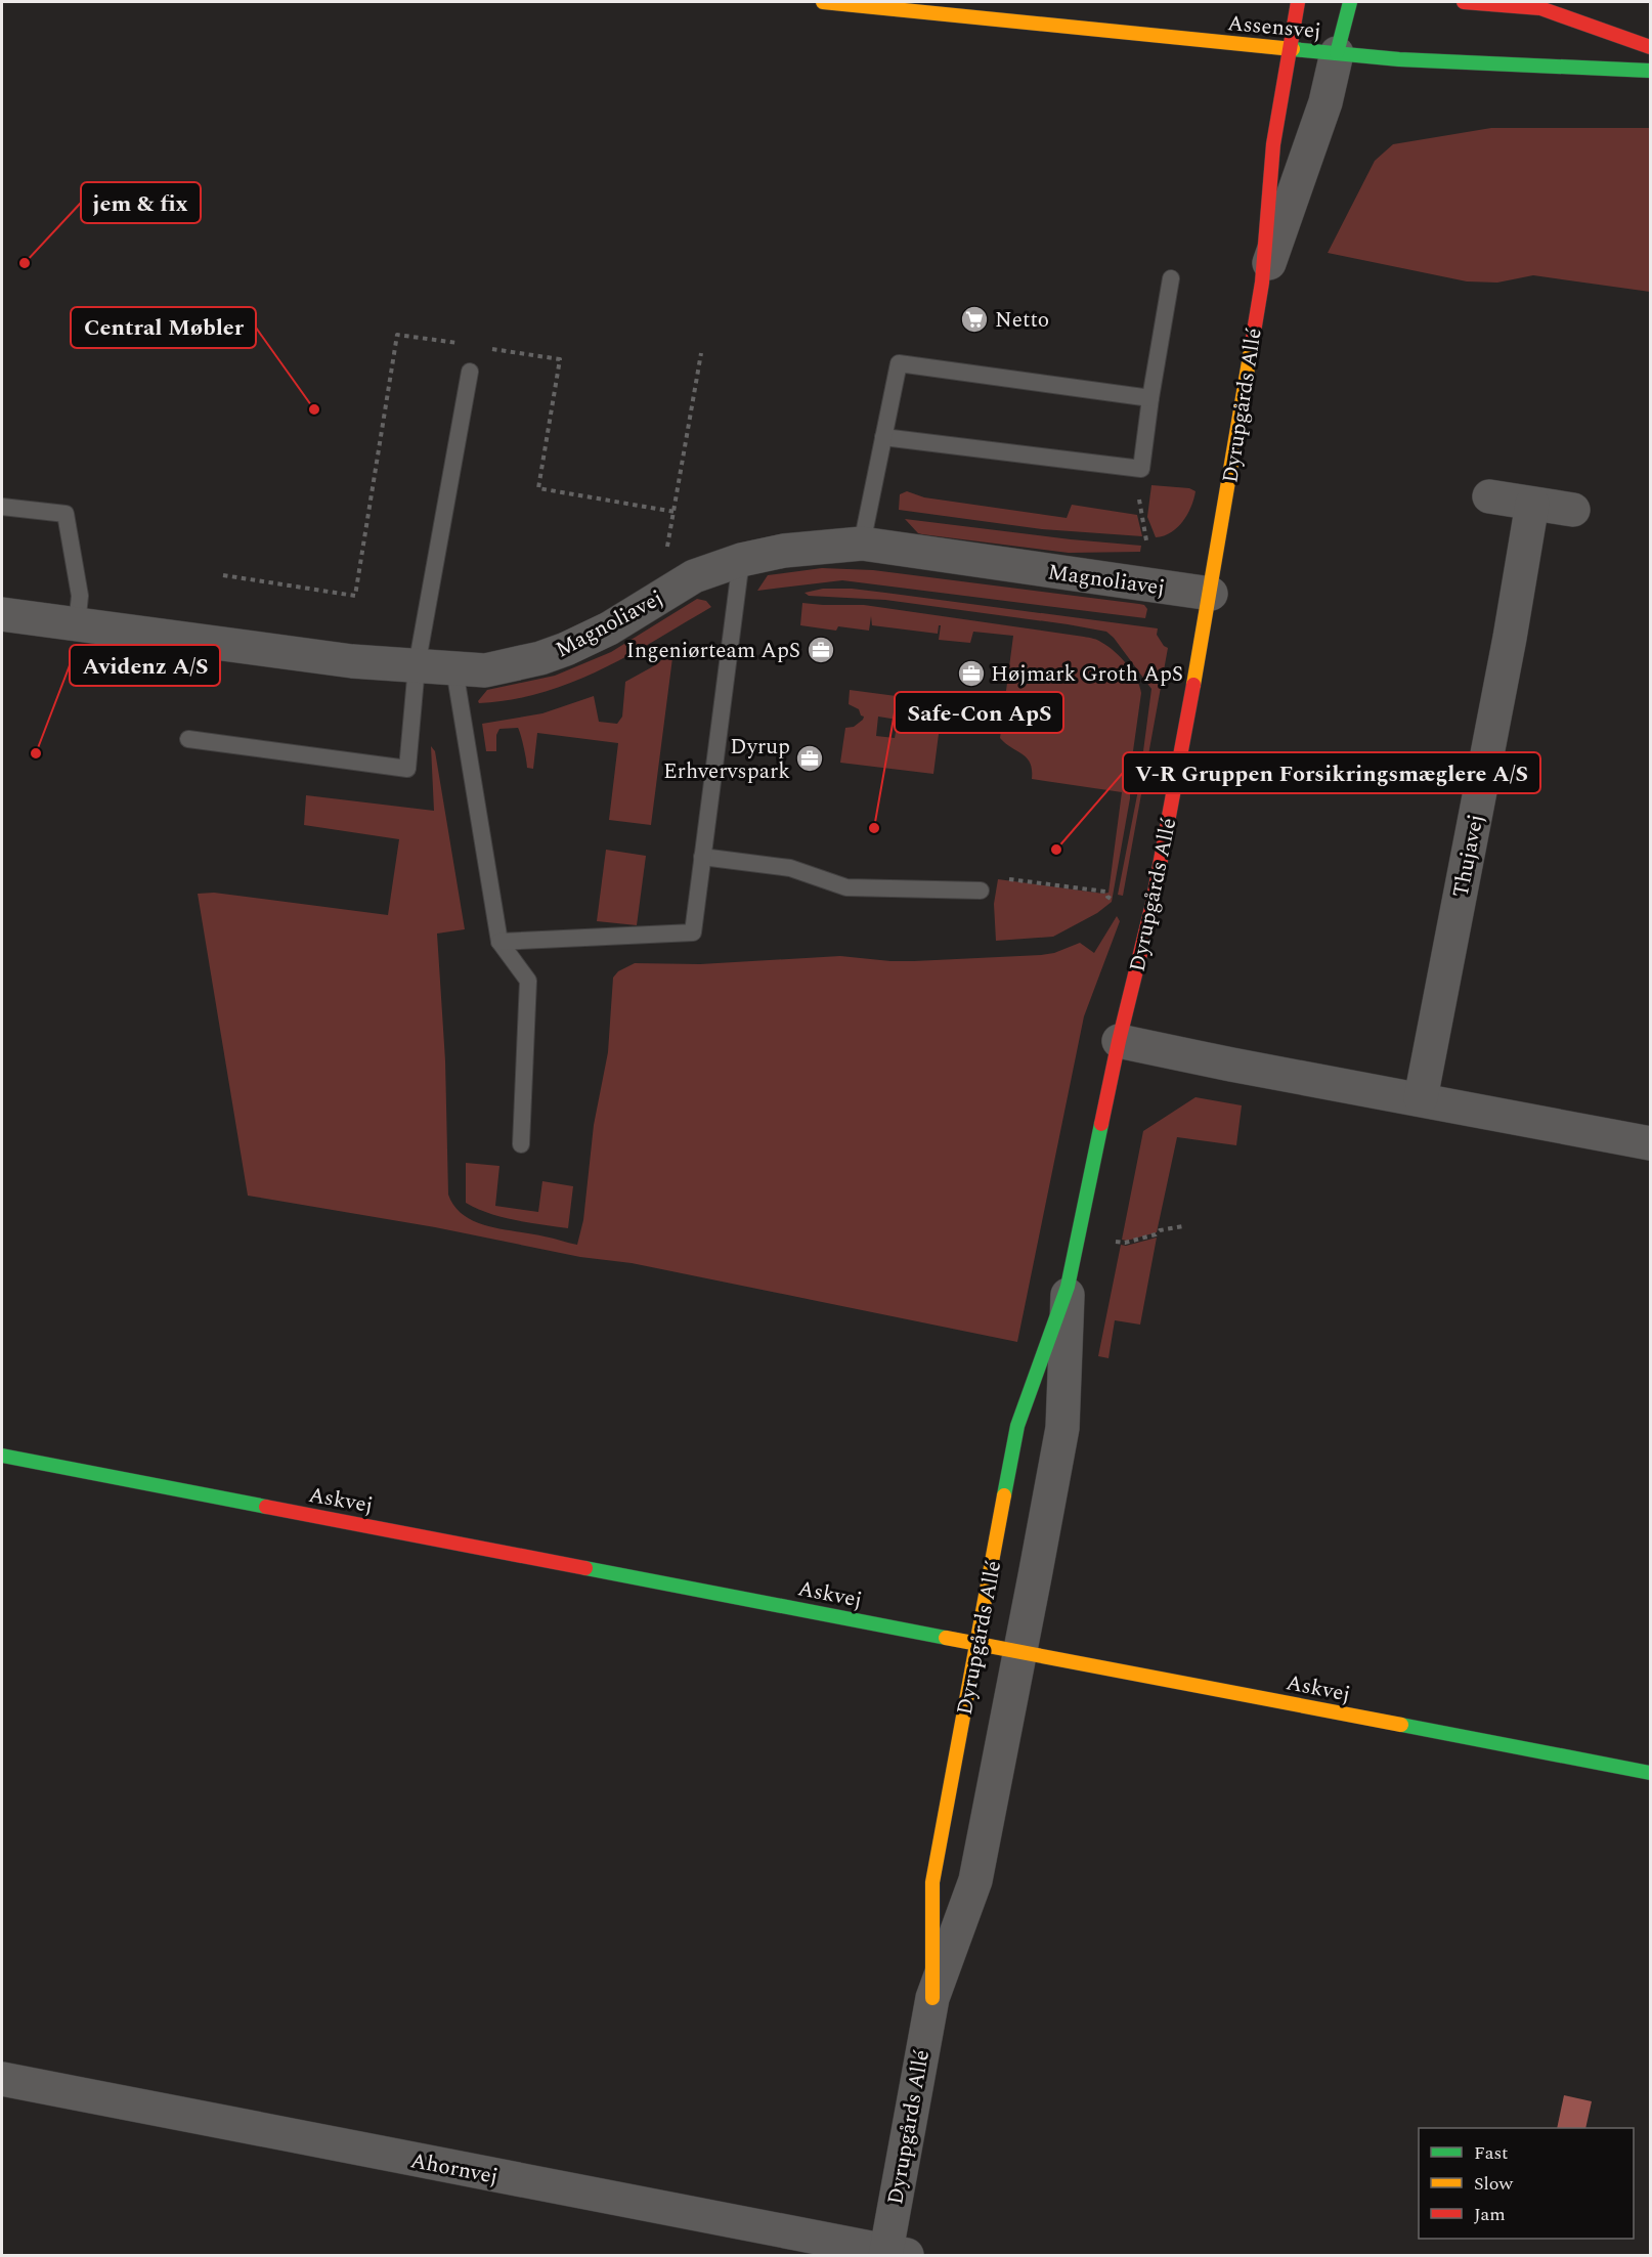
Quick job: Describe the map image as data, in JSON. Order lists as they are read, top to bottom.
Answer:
{
  "streets": {
    "street": [
      "Assensvej",
      "Dyrupgårds Allé",
      "Magnoliavej",
      "Thujavej",
      "Askvej",
      "Ahornvej"
    ]
  },
  "crossings": [
    ["Assensvej", "Dyrupgårds Allé"],
    ["Dyrupgårds Allé", "Magnoliavej"],
    ["Dyrupgårds Allé", "Askvej"],
    ["Dyrupgårds Allé", "Ahornvej"]
  ],
  "places": {
    "other": [
      "jem & fix",
      "Central Møbler",
      "Avidenz A/S",
      "Safe-Con ApS",
      "V-R Gruppen Forsikringsmæglere A/S"
    ],
    "supermarket": ["Netto"],
    "office": ["Ingeniørteam ApS", "Højmark Groth ApS", "Dyrup Erhvervspark"]
  },
  "legend": ["Fast", "Slow", "Jam"]
}
